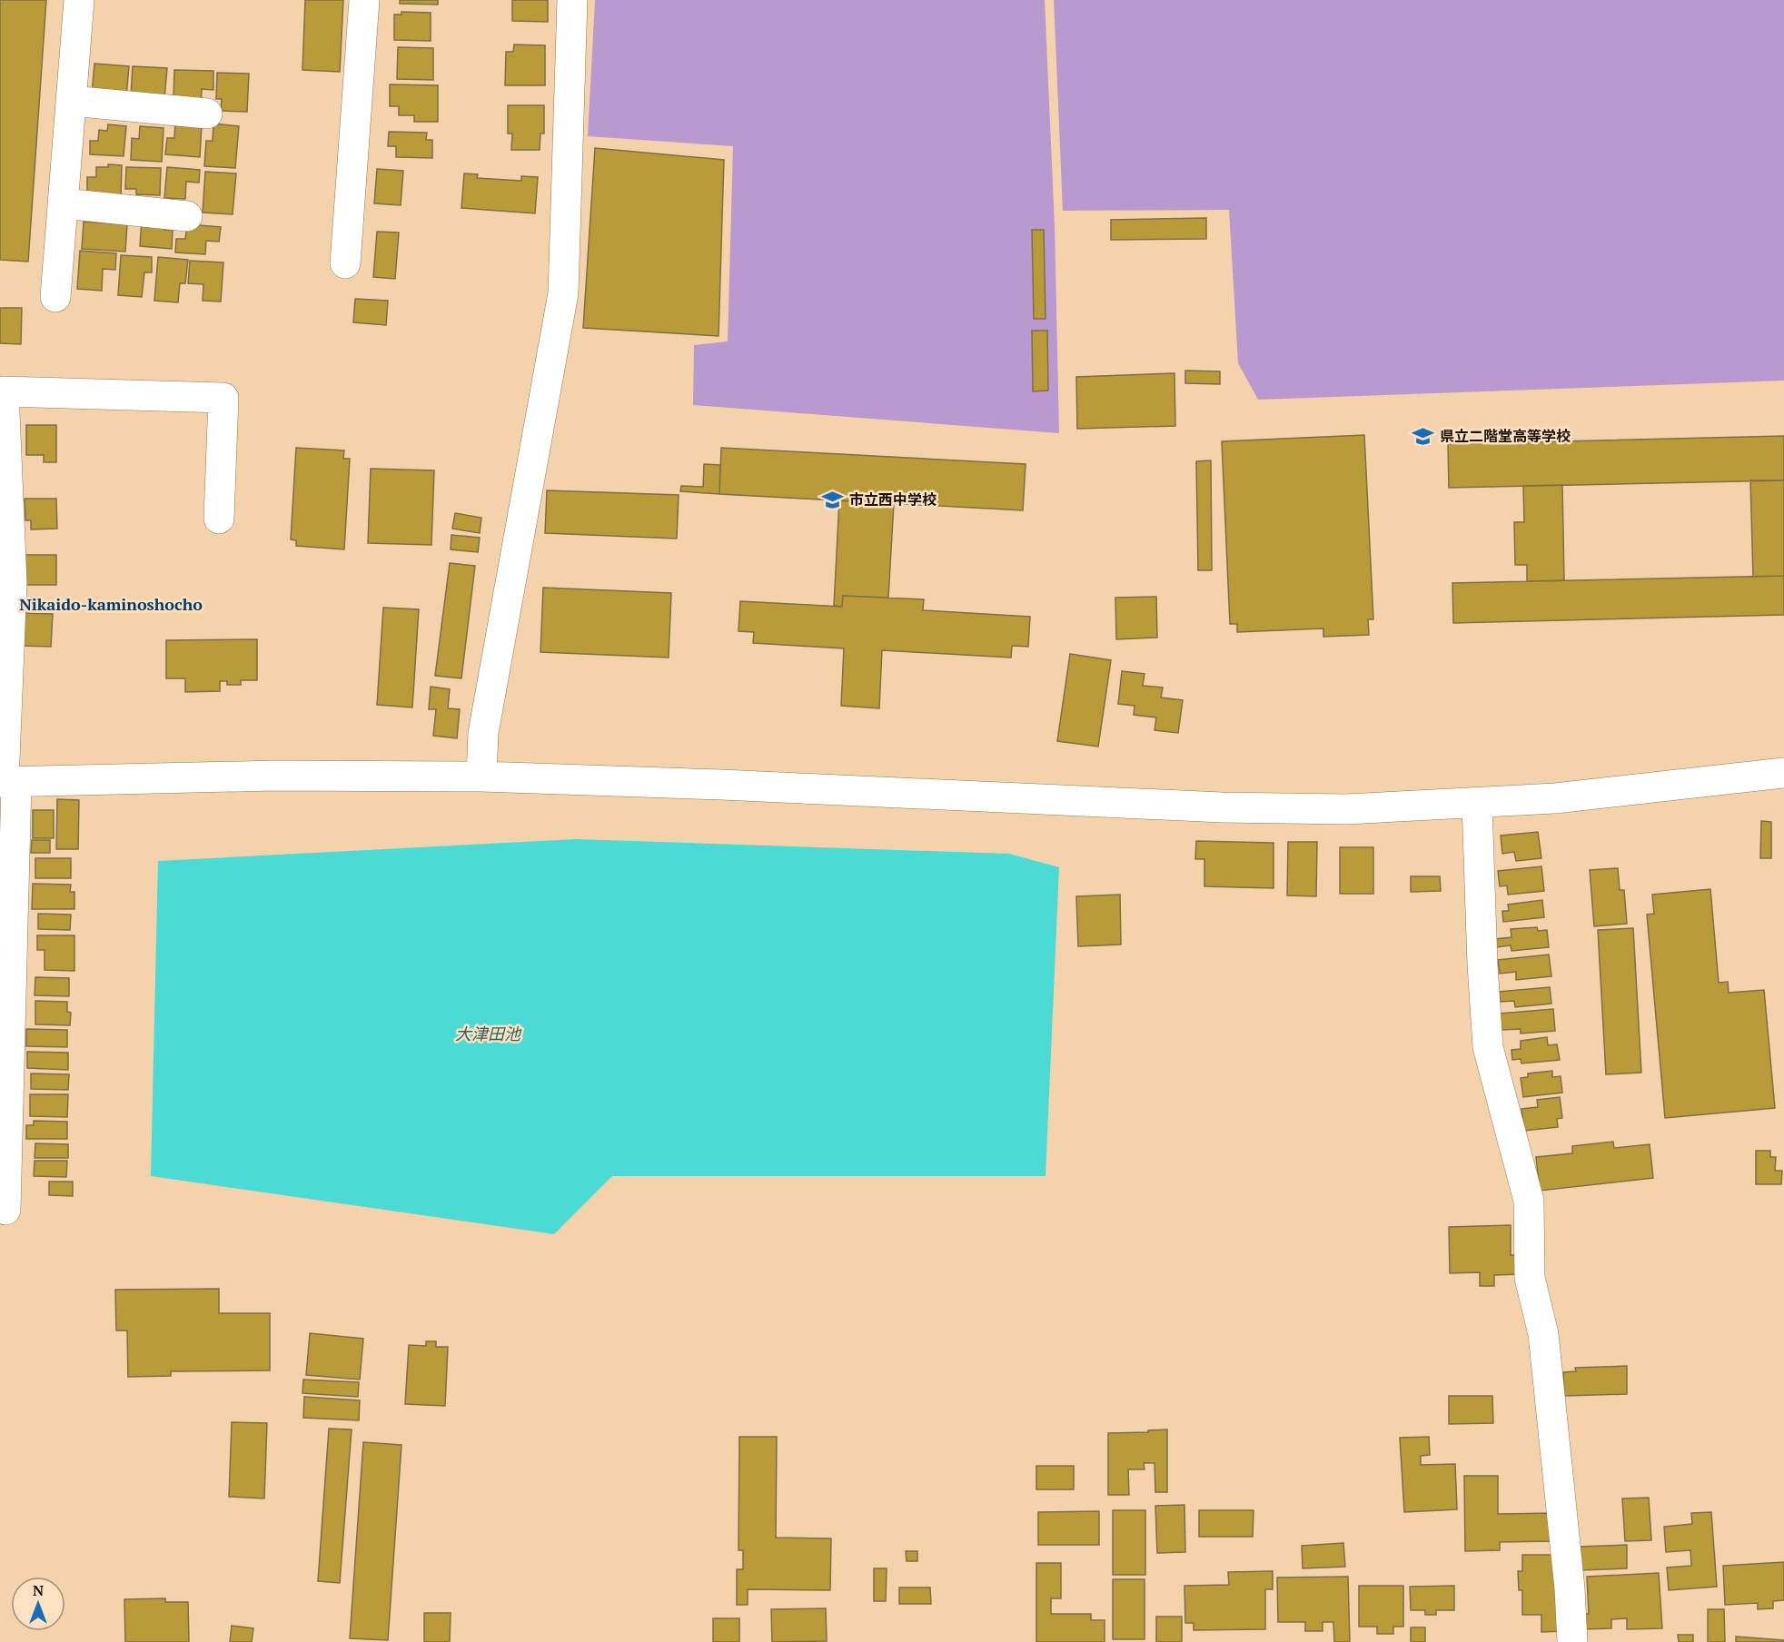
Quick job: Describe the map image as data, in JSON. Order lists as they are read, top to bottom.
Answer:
{
  "districts": ["Nikaido-kaminoshocho"],
  "water": ["大津田池"],
  "places": {
    "school or university": ["県立二階堂高等学校", "市立西中学校"]
  },
  "north": "top"
}
